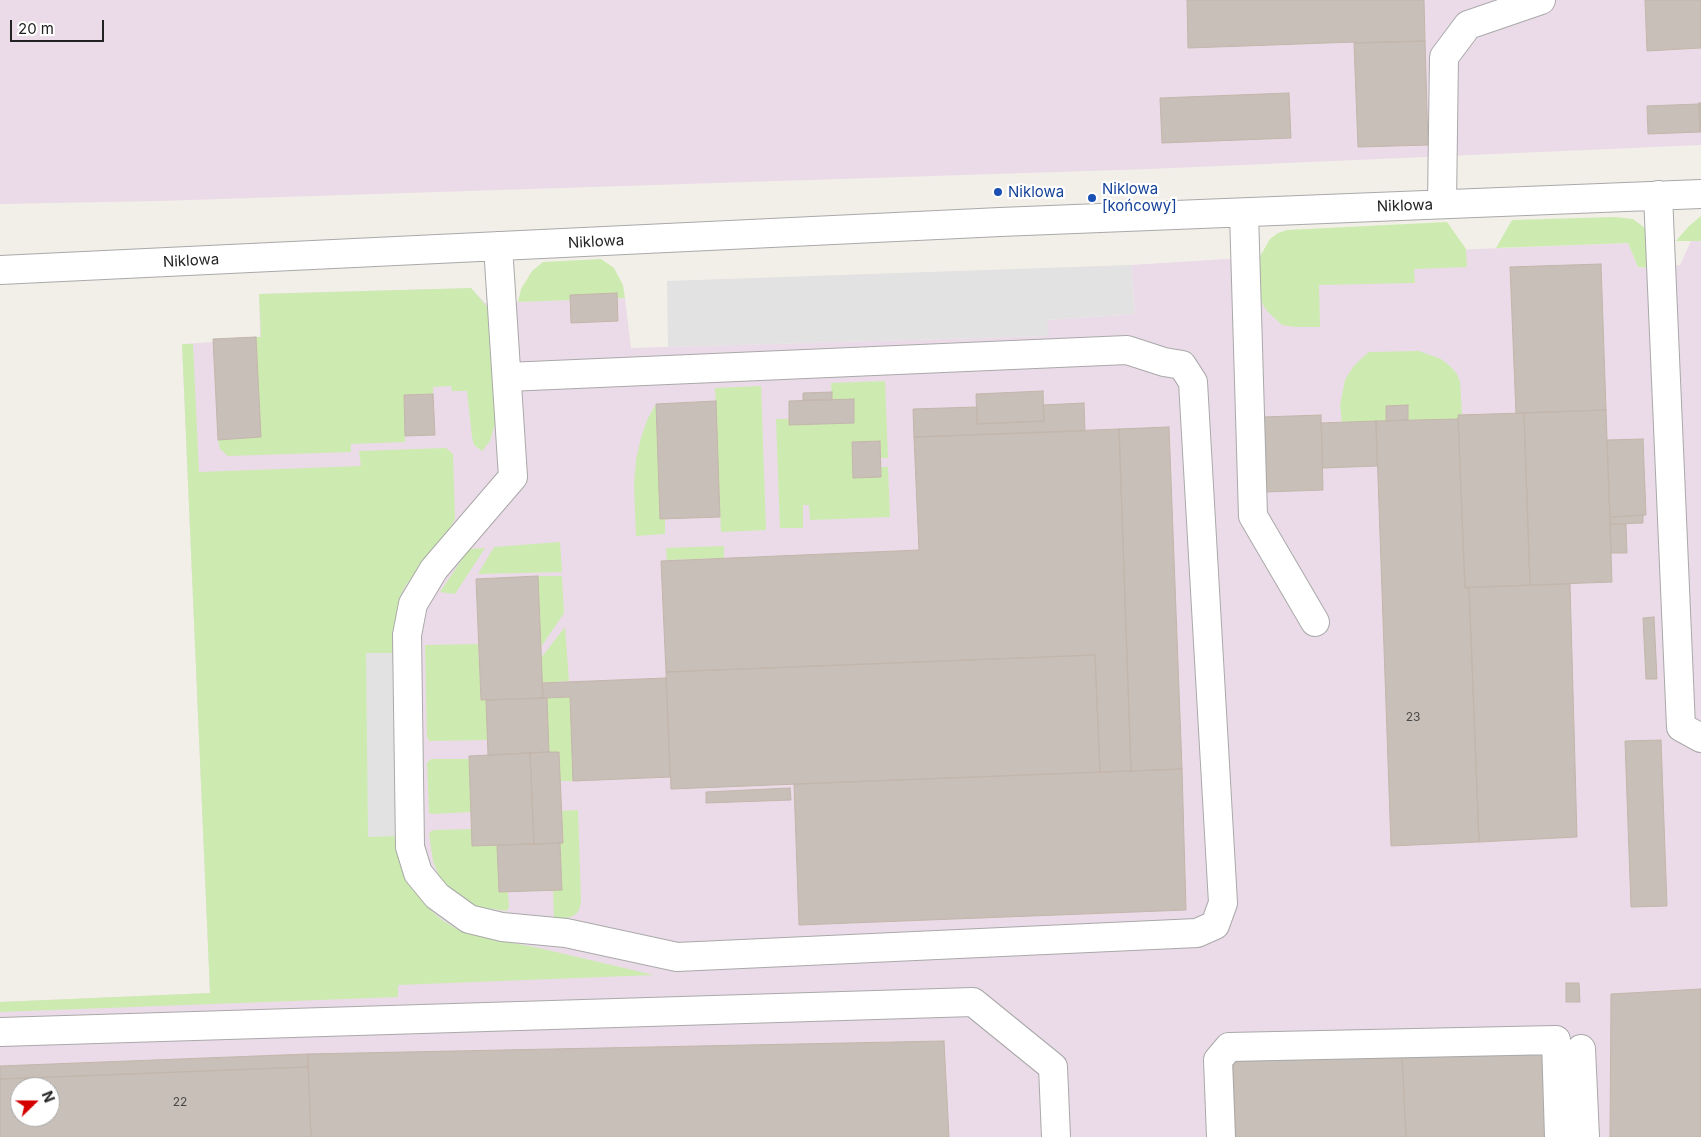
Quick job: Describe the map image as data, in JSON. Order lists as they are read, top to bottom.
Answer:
{
  "streets": {
    "street": ["Niklowa"]
  },
  "places": ["Niklowa", "Niklowa [końcowy]"],
  "house_numbers": ["23", "22"],
  "scale_bar": "20 m",
  "north": "right"
}
